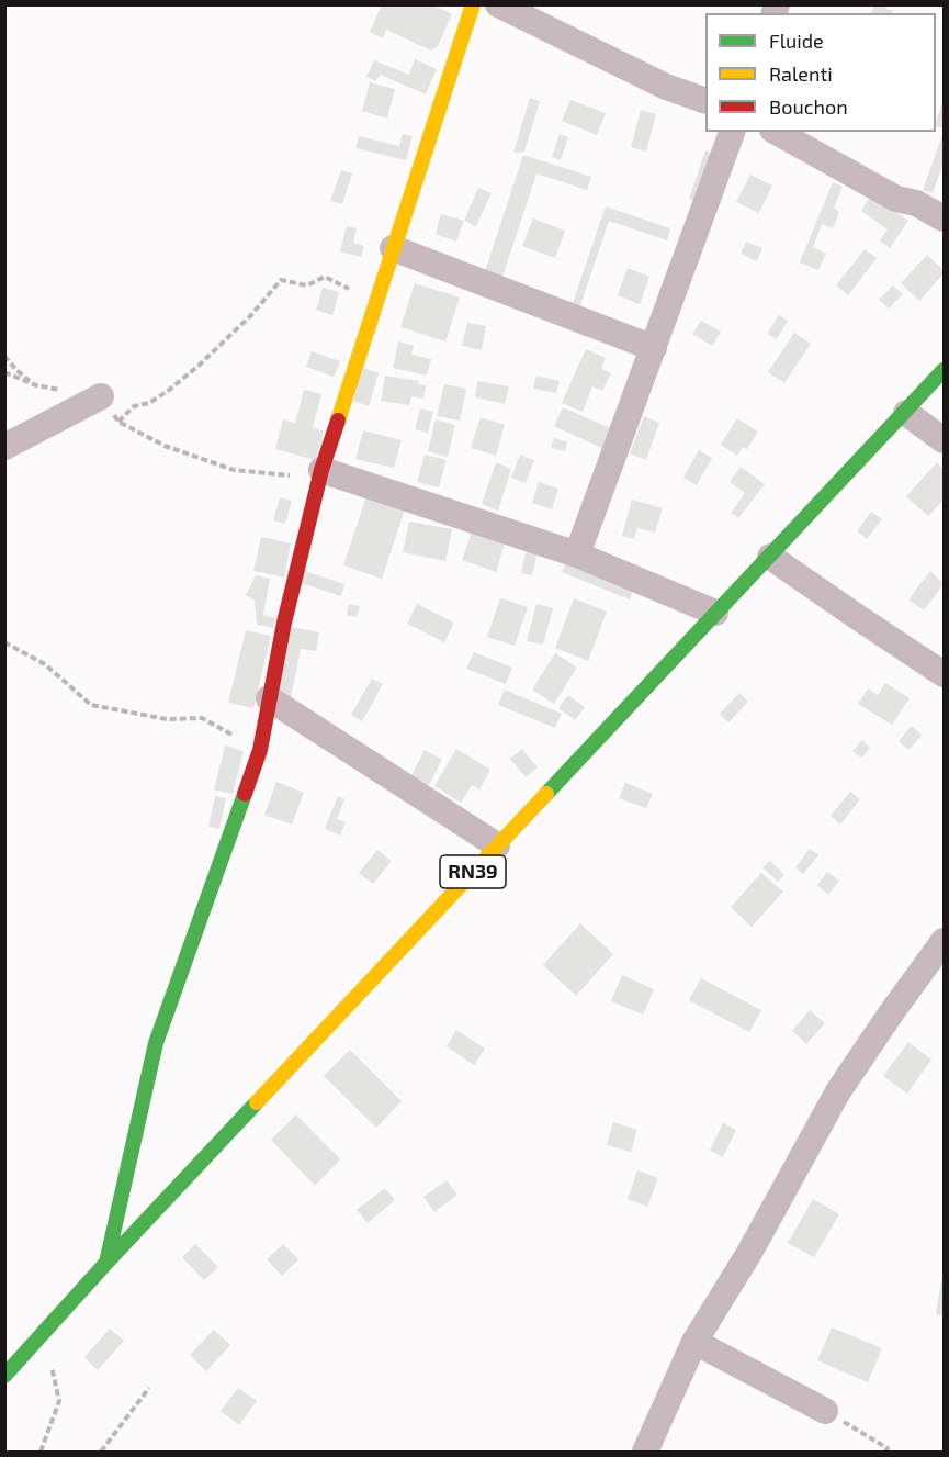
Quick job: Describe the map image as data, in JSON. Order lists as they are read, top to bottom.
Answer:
{
  "streets": {
    "main road": ["RN39"]
  },
  "legend": ["Fluide", "Ralenti", "Bouchon"]
}
